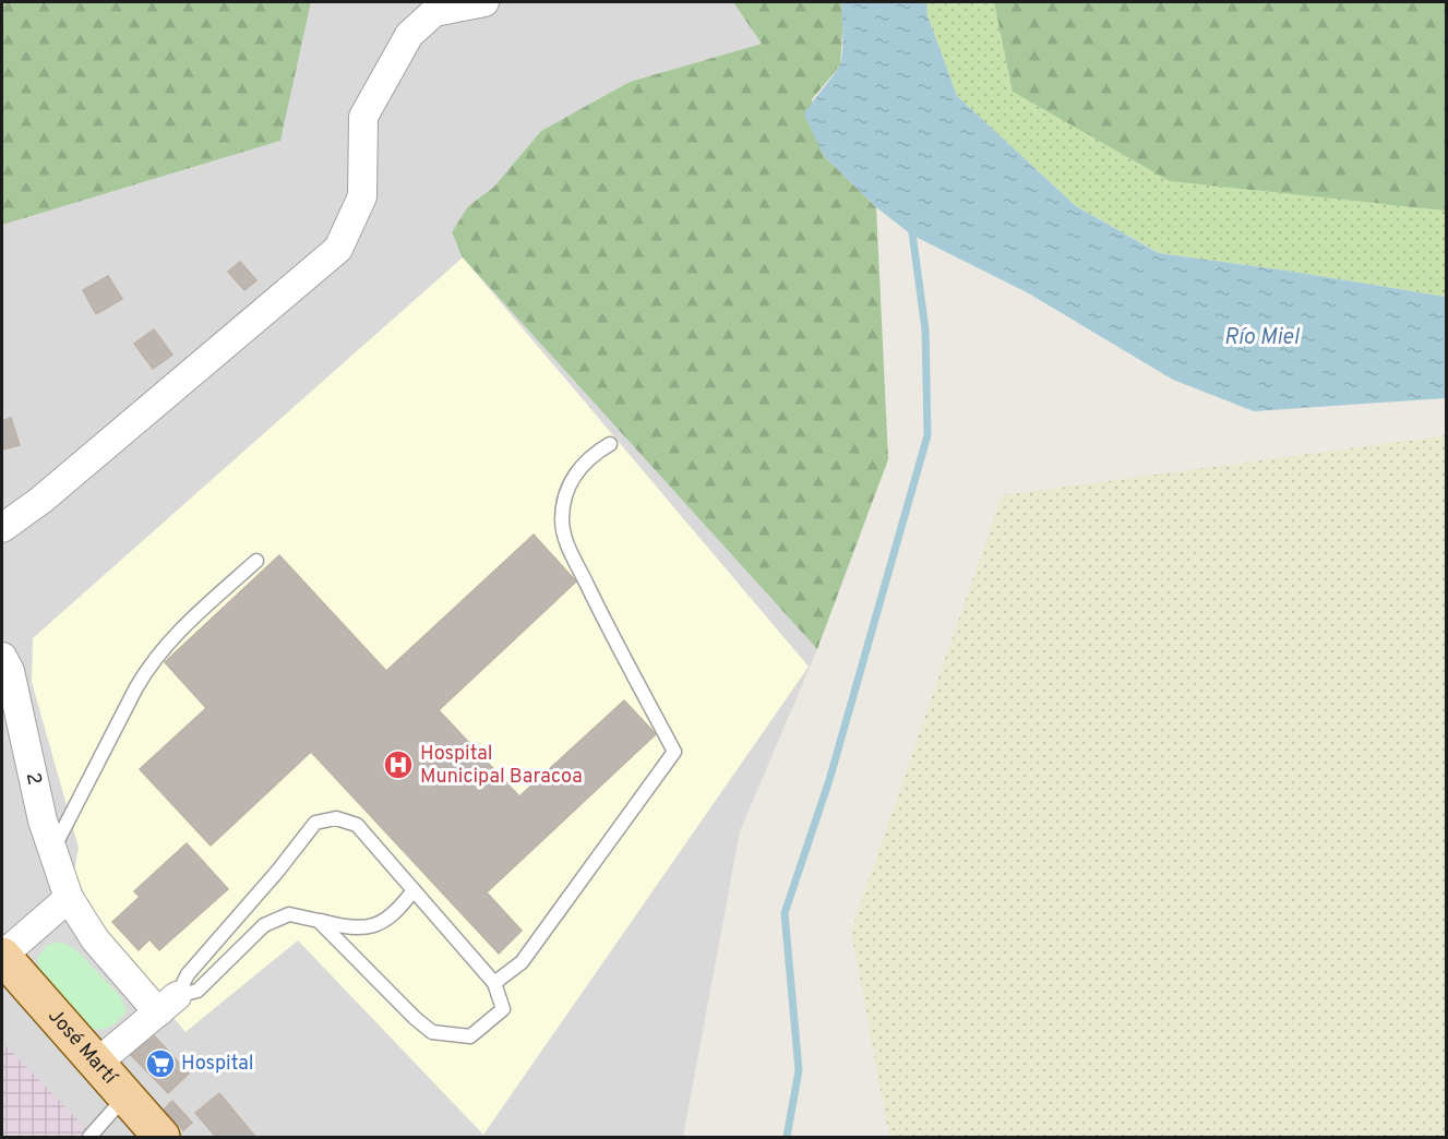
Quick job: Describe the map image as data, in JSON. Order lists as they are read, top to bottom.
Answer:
{
  "streets": {
    "main road": ["José Martí"],
    "street": ["2"]
  },
  "water": ["Río Miel"],
  "places": {
    "hospital": ["Hospital Municipal Baracoa"],
    "supermarket": ["Hospital"]
  }
}
